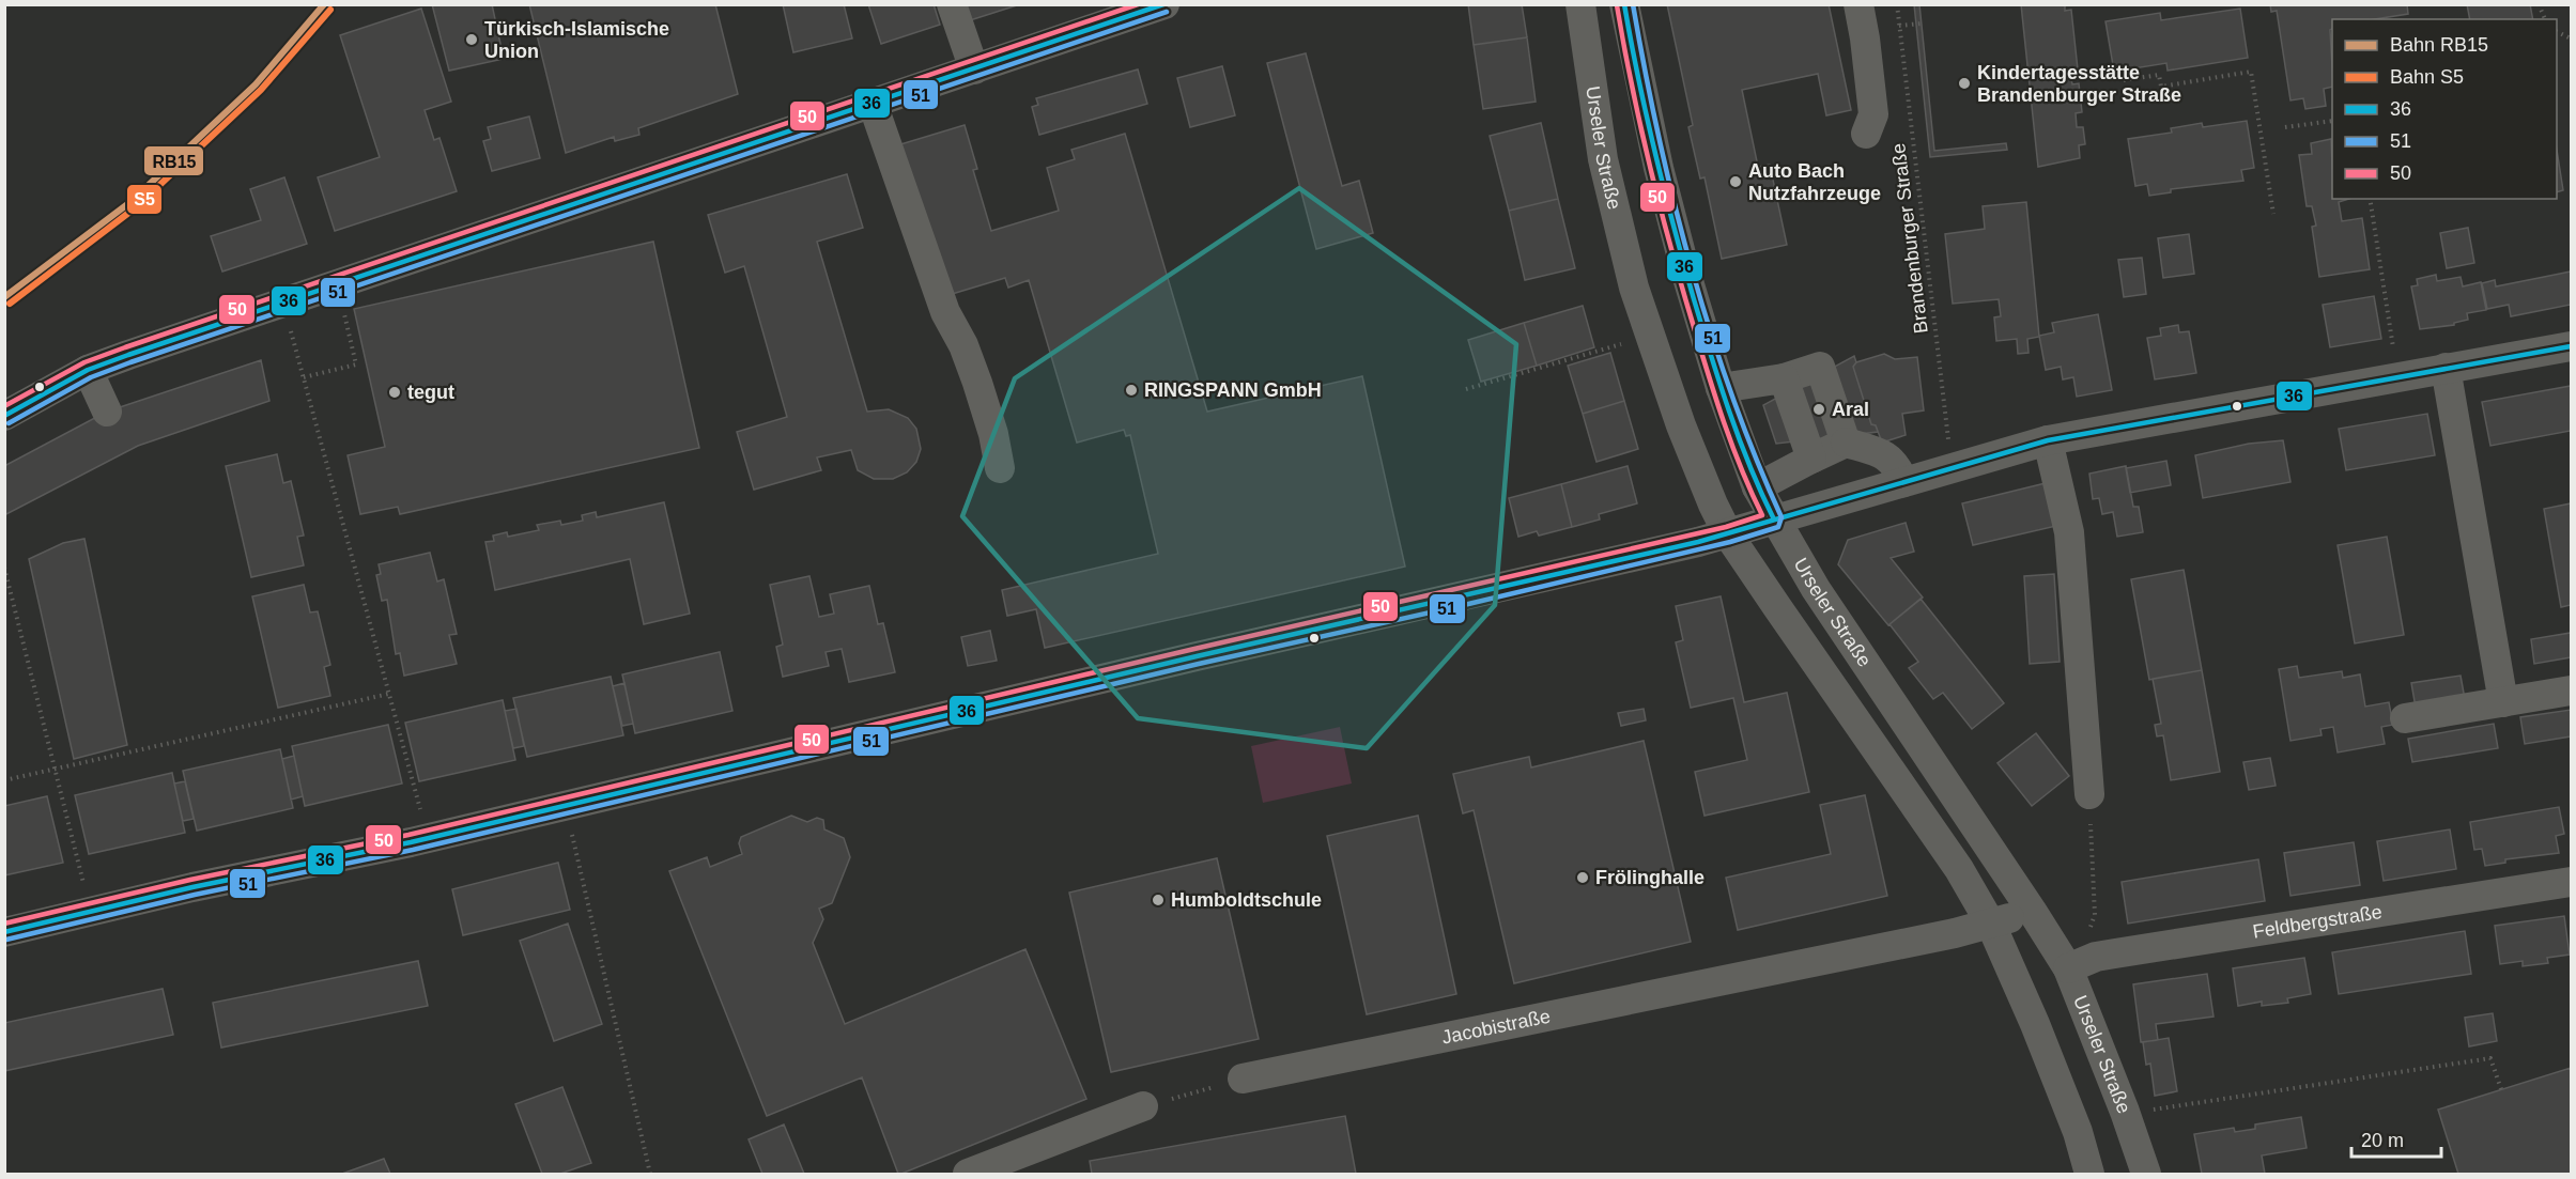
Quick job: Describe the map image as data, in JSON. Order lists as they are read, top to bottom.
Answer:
{
  "streets": {
    "street": ["Urseler Straße", "Feldbergstraße", "Jacobistraße"],
    "path": ["Brandenburger Straße"]
  },
  "crossings": [
    ["Urseler Straße", "Feldbergstraße"],
    ["Urseler Straße", "Jacobistraße"]
  ],
  "places": [
    "Türkisch-Islamische Union",
    "Kindertagesstätte Brandenburger Straße",
    "Auto Bach Nutzfahrzeuge",
    "RINGSPANN GmbH",
    "tegut",
    "Aral",
    "Frölinghalle",
    "Humboldtschule"
  ],
  "lines": [
    "rail line RB15",
    "transit line 36",
    "transit line 51",
    "transit line 50",
    "rail line S5"
  ],
  "legend": [
    "Bahn RB15",
    "Bahn S5",
    "36",
    "51",
    "50"
  ],
  "scale_bar": "20 m"
}
